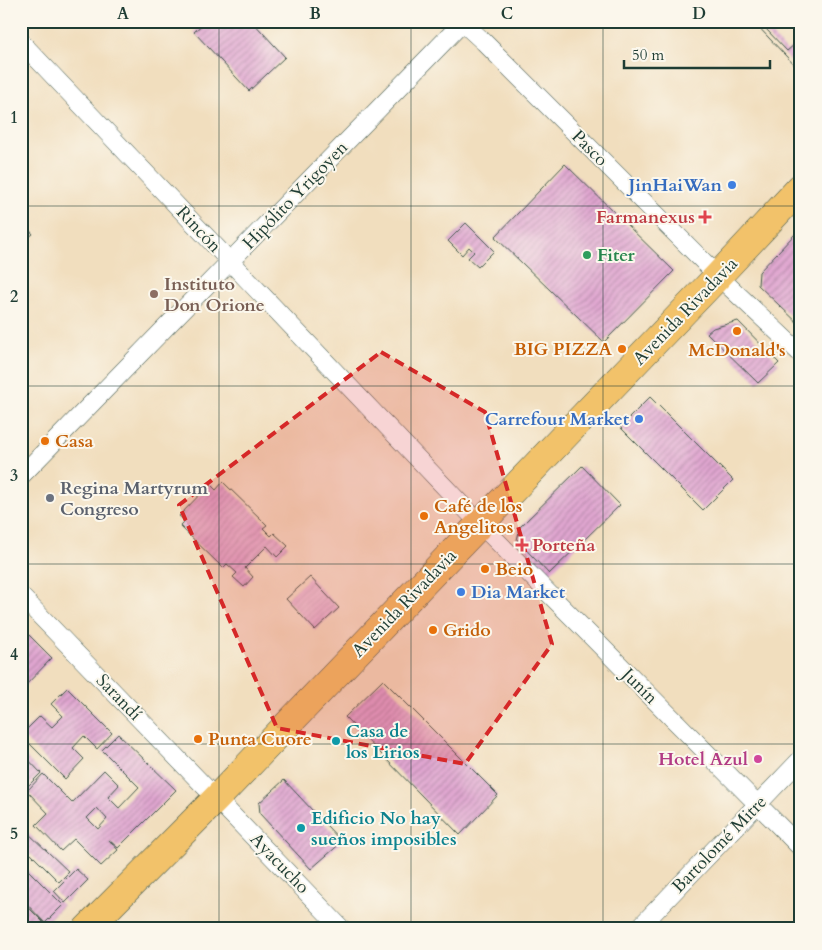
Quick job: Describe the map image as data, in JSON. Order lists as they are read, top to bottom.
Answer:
{
  "streets": {
    "main road": ["Avenida Rivadavia"],
    "street": [
      "Pasco",
      "Hipólito Yrigoyen",
      "Rincón",
      "Junín",
      "Sarandí",
      "Bartolomé Mitre",
      "Ayacucho"
    ]
  },
  "crossings": [
    ["Pasco", "Hipólito Yrigoyen"],
    ["Pasco", "Avenida Rivadavia"],
    ["Hipólito Yrigoyen", "Rincón"],
    ["Rincón", "Avenida Rivadavia"],
    ["Rincón", "Junín"],
    ["Avenida Rivadavia", "Junín"],
    ["Avenida Rivadavia", "Sarandí"],
    ["Avenida Rivadavia", "Ayacucho"],
    ["Junín", "Bartolomé Mitre"],
    ["Sarandí", "Ayacucho"]
  ],
  "places": {
    "other": [
      "JinHaiWan",
      "Fiter",
      "Instituto Don Orione",
      "McDonald's",
      "BIG PIZZA",
      "Carrefour Market",
      "Casa",
      "Regina Martyrum Congreso",
      "Café de los Angelitos",
      "Beio",
      "Dia Market",
      "Grido",
      "Punta Cuore",
      "Casa de los Lirios",
      "Hotel Azul",
      "Edificio No hay sueños imposibles"
    ],
    "health": ["Farmanexus", "Porteña"]
  },
  "scale_bar": "50 m",
  "grid": {
    "columns": [
      "A",
      "B",
      "C",
      "D"
    ],
    "rows": [
      "1",
      "2",
      "3",
      "4",
      "5"
    ]
  }
}
